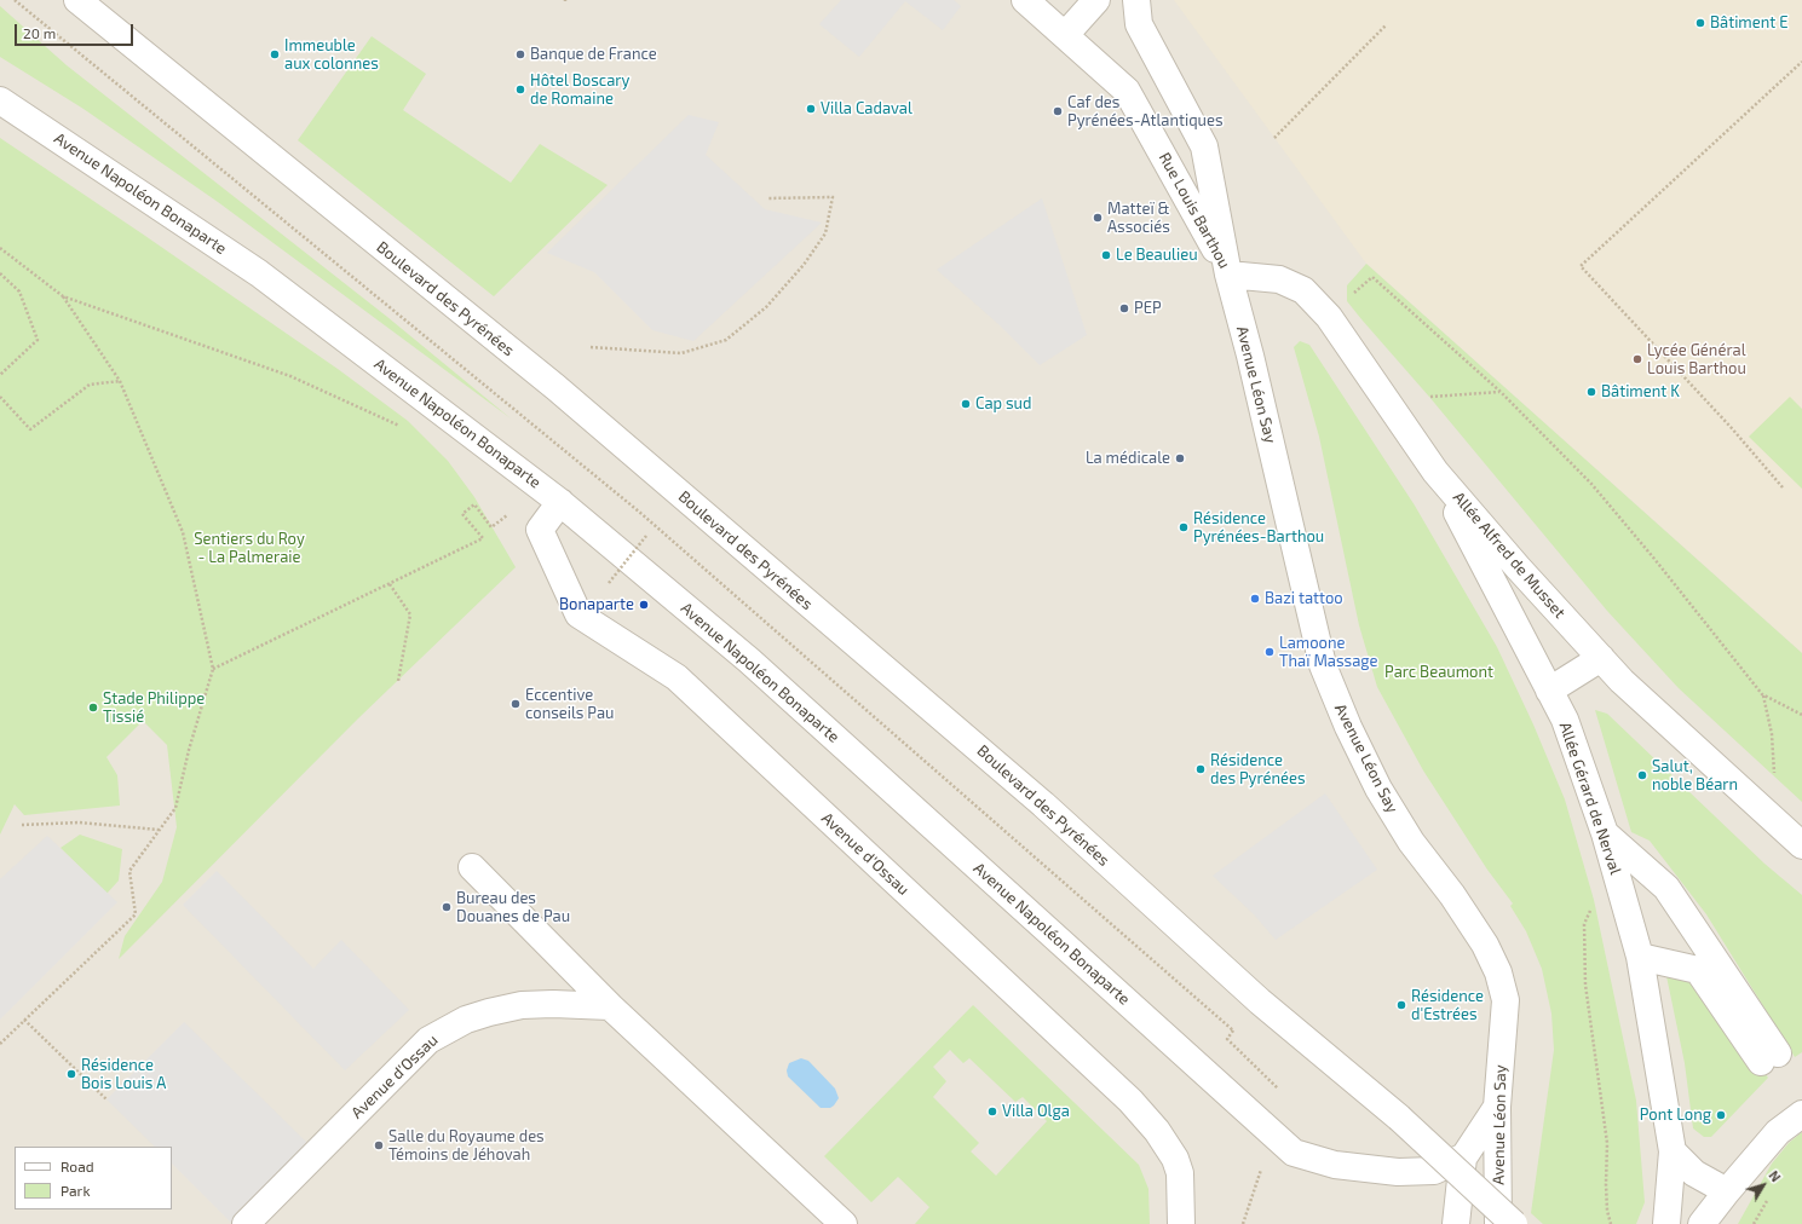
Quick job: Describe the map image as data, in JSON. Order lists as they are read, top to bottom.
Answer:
{
  "streets": {
    "street": [
      "Avenue Napoléon Bonaparte",
      "Rue Louis Barthou",
      "Boulevard des Pyrénées",
      "Avenue Léon Say",
      "Allée Alfred de Musset",
      "Allée Gérard de Nerval",
      "Avenue d'Ossau"
    ]
  },
  "crossings": [
    ["Rue Louis Barthou", "Avenue Léon Say"],
    ["Rue Louis Barthou", "Allée Alfred de Musset"],
    ["Avenue Léon Say", "Allée Alfred de Musset"],
    ["Allée Alfred de Musset", "Allée Gérard de Nerval"]
  ],
  "parks": ["Sentiers du Roy - La Palmeraie", "Parc Beaumont"],
  "places": [
    "Bâtiment E",
    "Immeuble aux colonnes",
    "Banque de France",
    "Hôtel Boscary de Romaine",
    "Villa Cadaval",
    "Caf des Pyrénées-Atlantiques",
    "Matteï & Associés",
    "Le Beaulieu",
    "PEP",
    "Lycée Général Louis Barthou",
    "Bâtiment K",
    "Cap sud",
    "La médicale",
    "Résidence Pyrénées-Barthou",
    "Bazi tattoo",
    "Bonaparte",
    "Lamoone Thaï Massage",
    "Eccentive conseils Pau",
    "Stade Philippe Tissié",
    "Résidence des Pyrénées",
    "Salut, noble Béarn",
    "Bureau des Douanes de Pau",
    "Résidence d'Estrées",
    "Résidence Bois Louis A",
    "Villa Olga",
    "Pont Long",
    "Salle du Royaume des Témoins de Jéhovah"
  ],
  "legend": ["Road", "Park"],
  "scale_bar": "20 m",
  "north": "top right"
}
